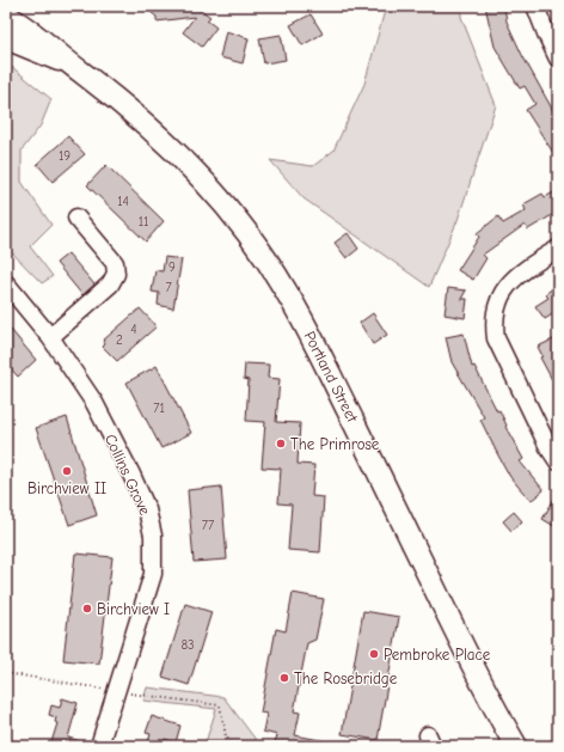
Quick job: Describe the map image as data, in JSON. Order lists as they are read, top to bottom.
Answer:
{
  "streets": {
    "main road": ["Portland Street"],
    "street": ["Collins Grove"]
  },
  "places": [
    "The Primrose",
    "Birchview II",
    "Birchview I",
    "Pembroke Place",
    "The Rosebridge"
  ],
  "house_numbers": [
    "19",
    "14",
    "11",
    "9",
    "7",
    "4",
    "2",
    "71",
    "77",
    "83"
  ]
}
